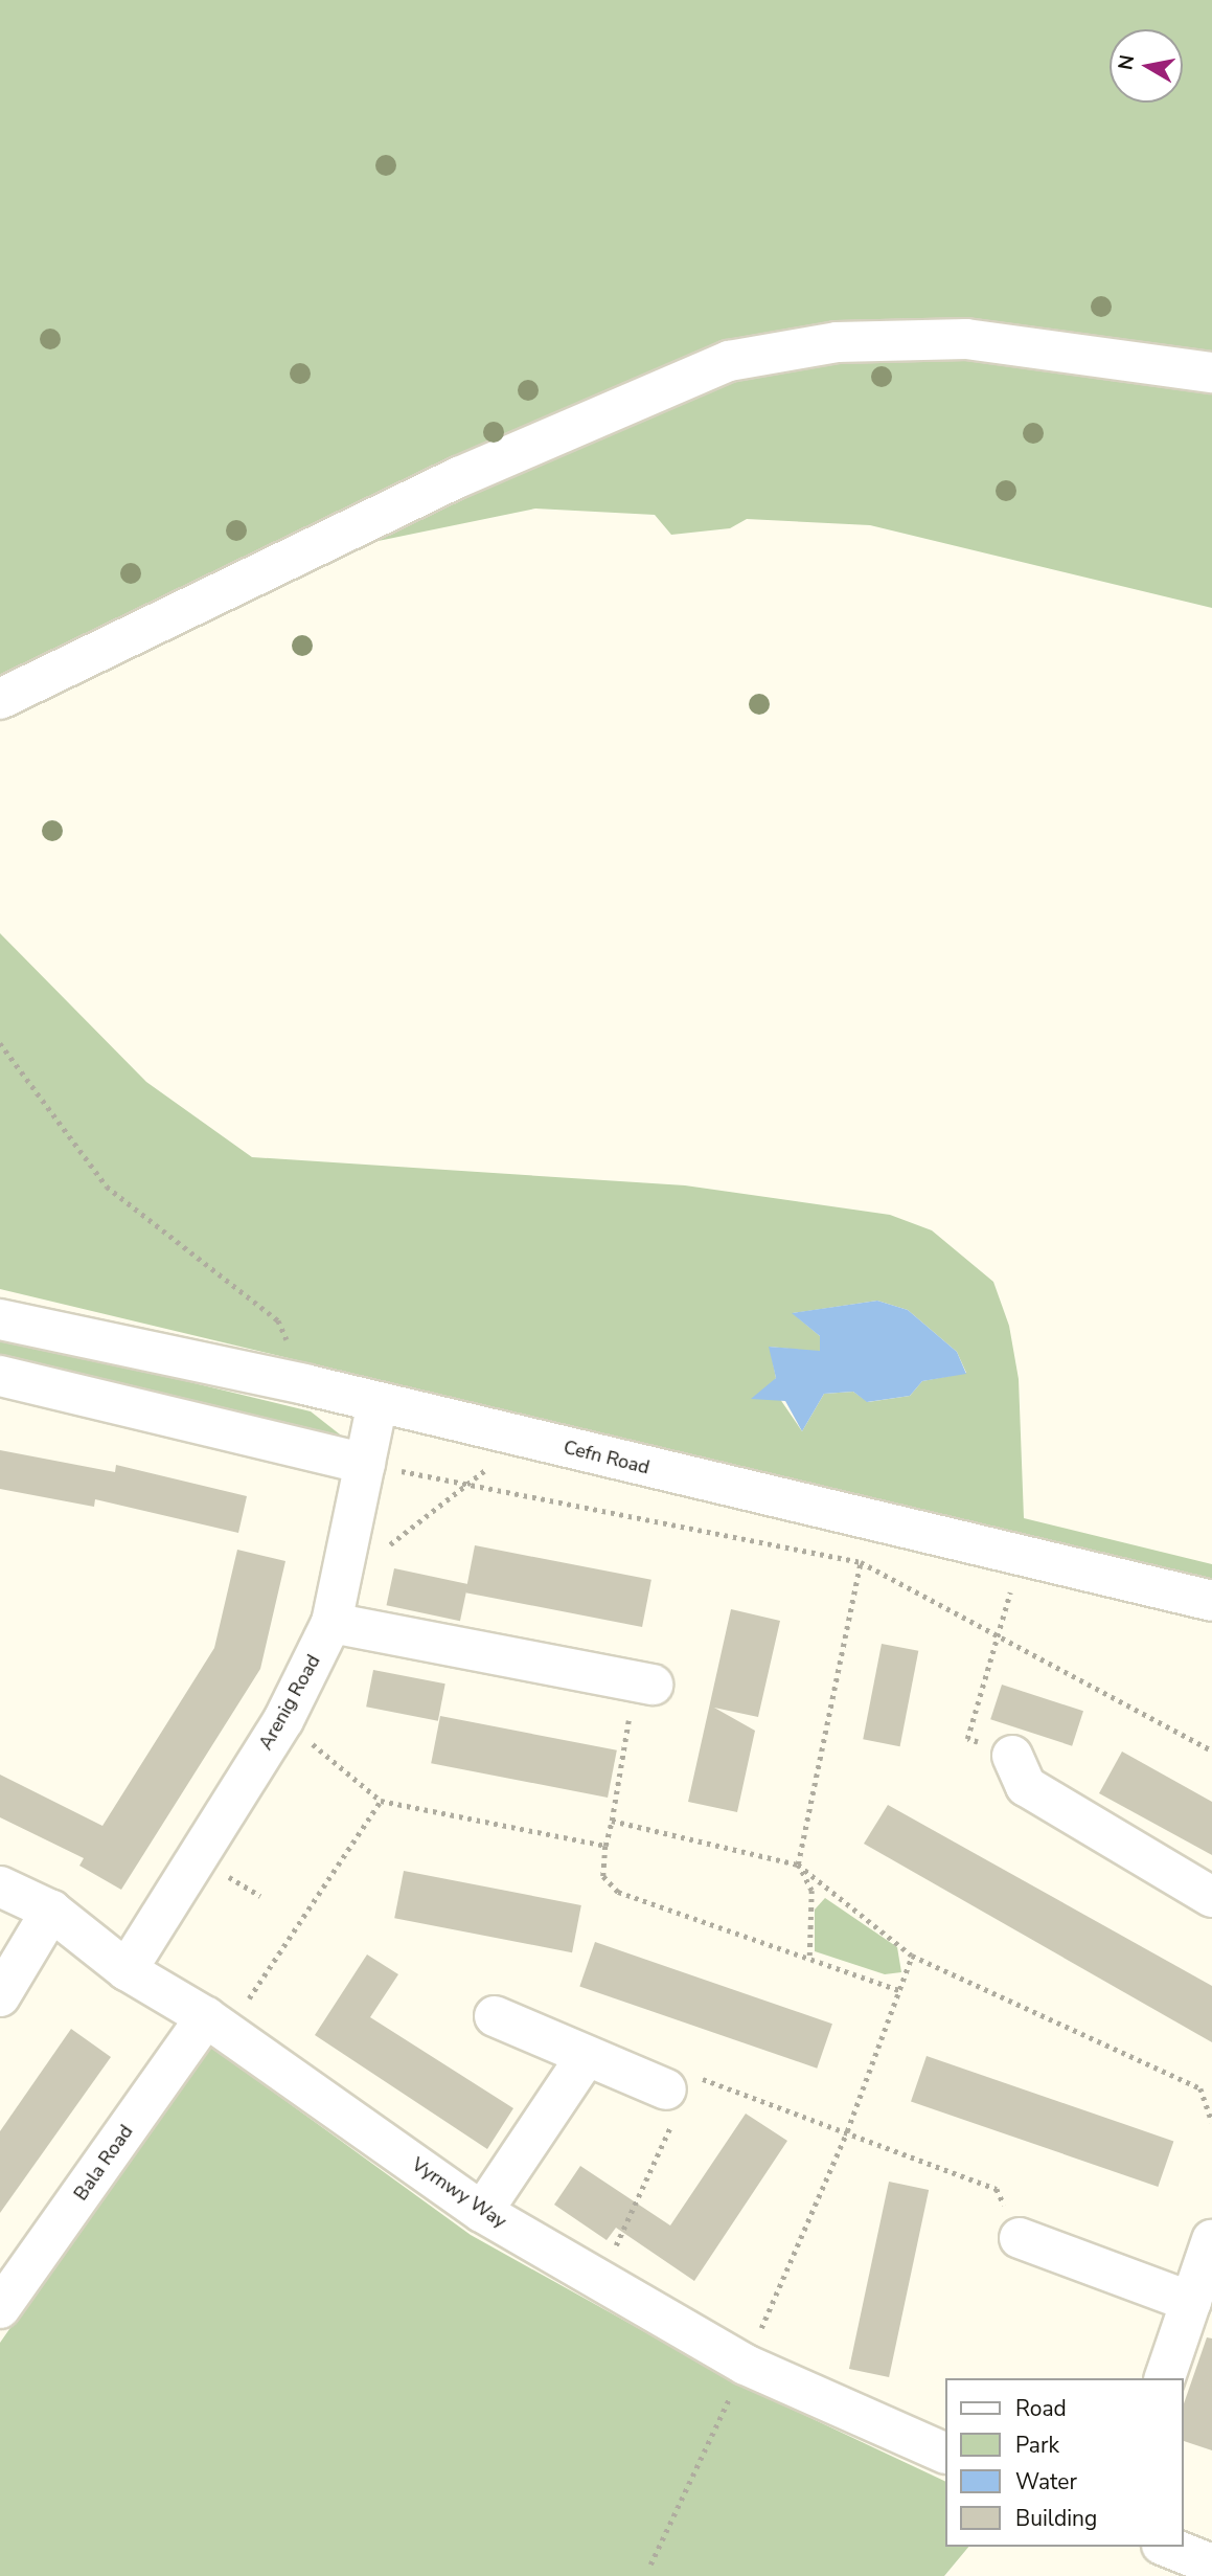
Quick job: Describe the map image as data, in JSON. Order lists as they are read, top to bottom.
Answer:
{
  "streets": {
    "street": [
      "Cefn Road",
      "Arenig Road",
      "Bala Road",
      "Vyrnwy Way"
    ]
  },
  "crossings": [
    ["Cefn Road", "Arenig Road"],
    ["Arenig Road", "Vyrnwy Way"],
    ["Bala Road", "Vyrnwy Way"]
  ],
  "legend": [
    "Road",
    "Park",
    "Water",
    "Building"
  ],
  "north": "left"
}
